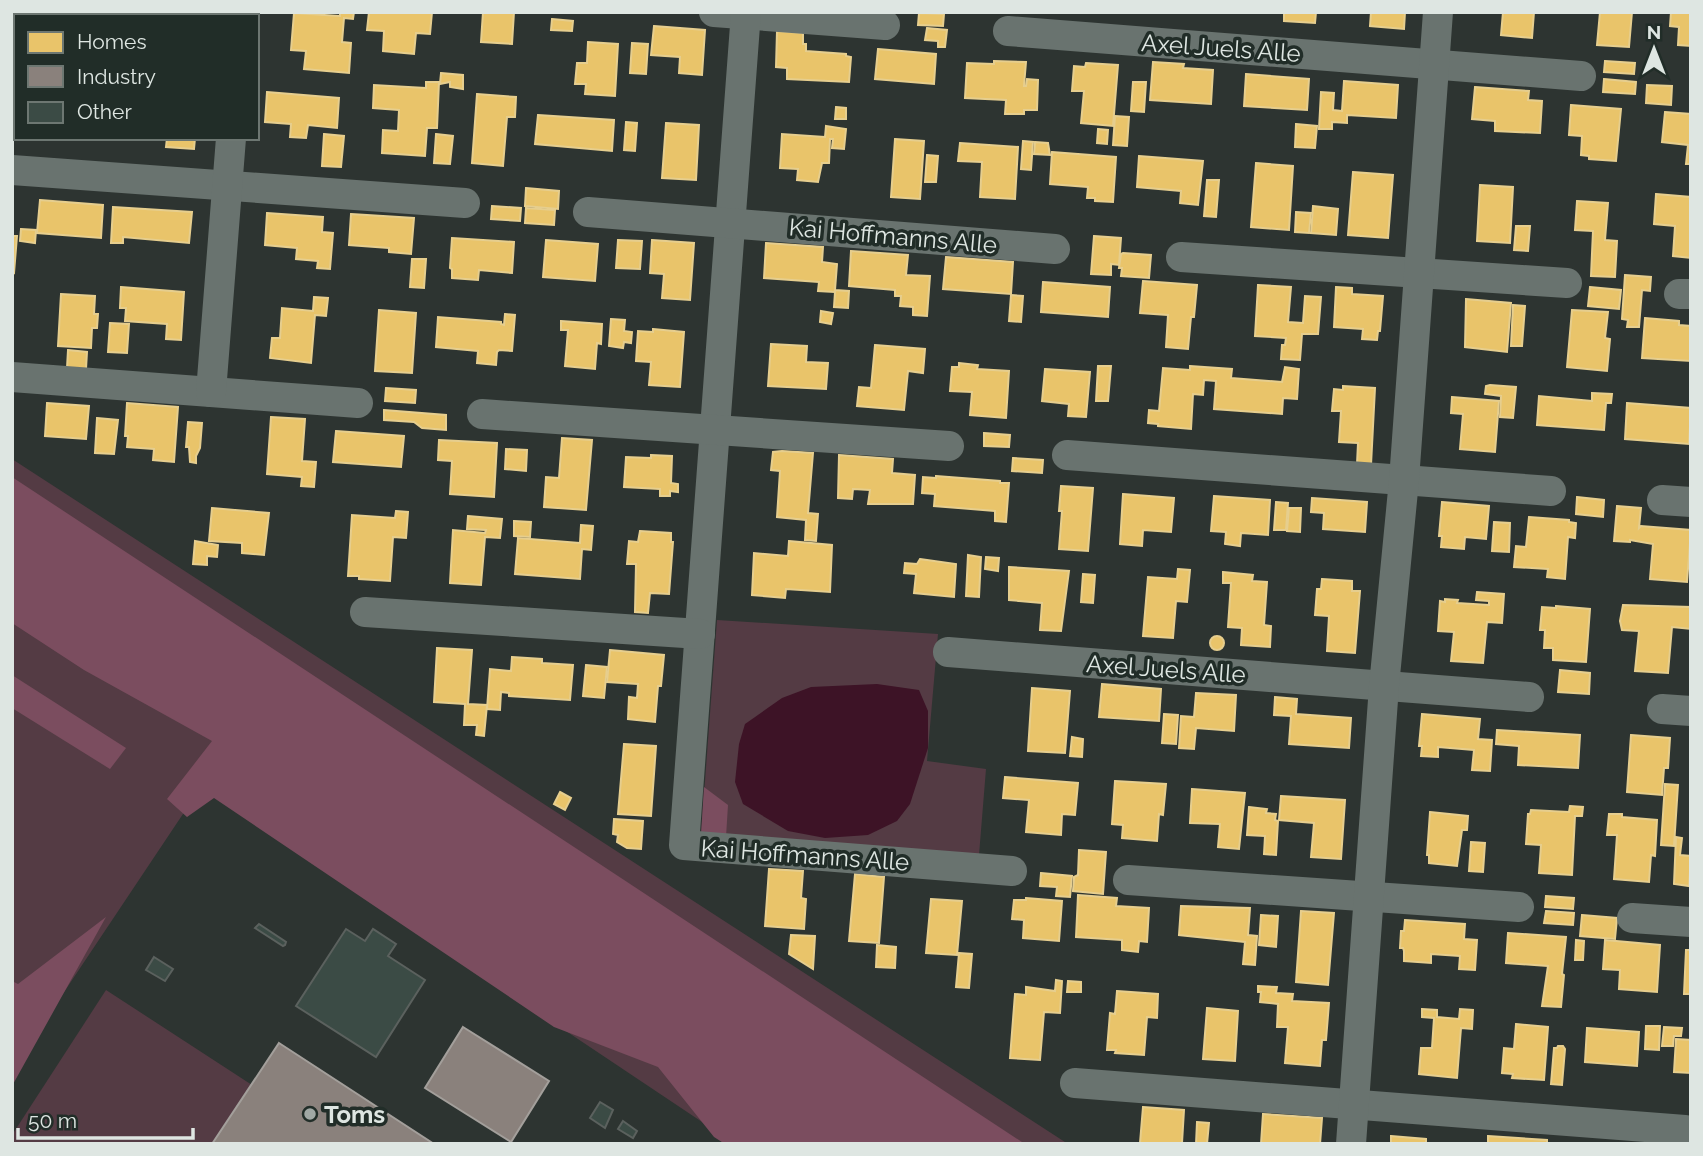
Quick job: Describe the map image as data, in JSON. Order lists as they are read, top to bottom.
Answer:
{
  "streets": {
    "street": ["Axel Juels Alle", "Kai Hoffmanns Alle"]
  },
  "places": ["Toms"],
  "legend": ["Homes", "Industry", "Other"],
  "scale_bar": "50 m",
  "north": "top"
}
